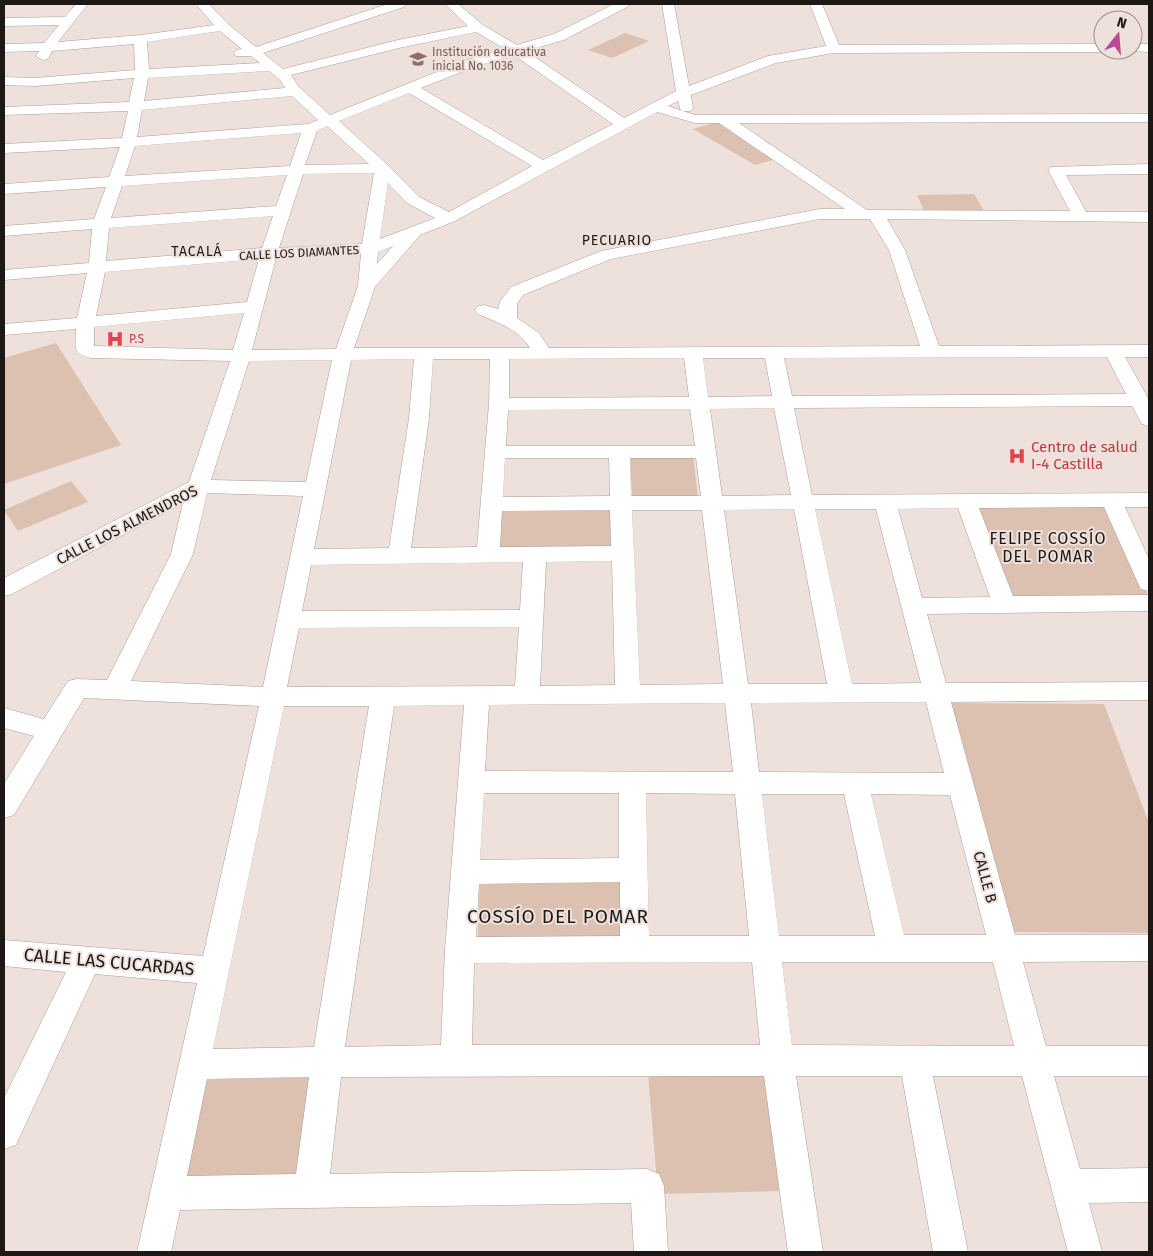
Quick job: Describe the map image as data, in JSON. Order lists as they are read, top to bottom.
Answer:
{
  "streets": {
    "street": [
      "CALLE LOS DIAMANTES",
      "CALLE LOS ALMENDROS",
      "CALLE B",
      "CALLE LAS CUCARDAS"
    ]
  },
  "districts": [
    "PECUARIO",
    "TACALÁ",
    "FELIPE COSSÍO DEL POMAR",
    "COSSÍO DEL POMAR"
  ],
  "places": {
    "school or university": ["Institución educativa inicial No. 1036"],
    "hospital": ["P.S", "Centro de salud I-4 Castilla"]
  },
  "north": "top"
}
